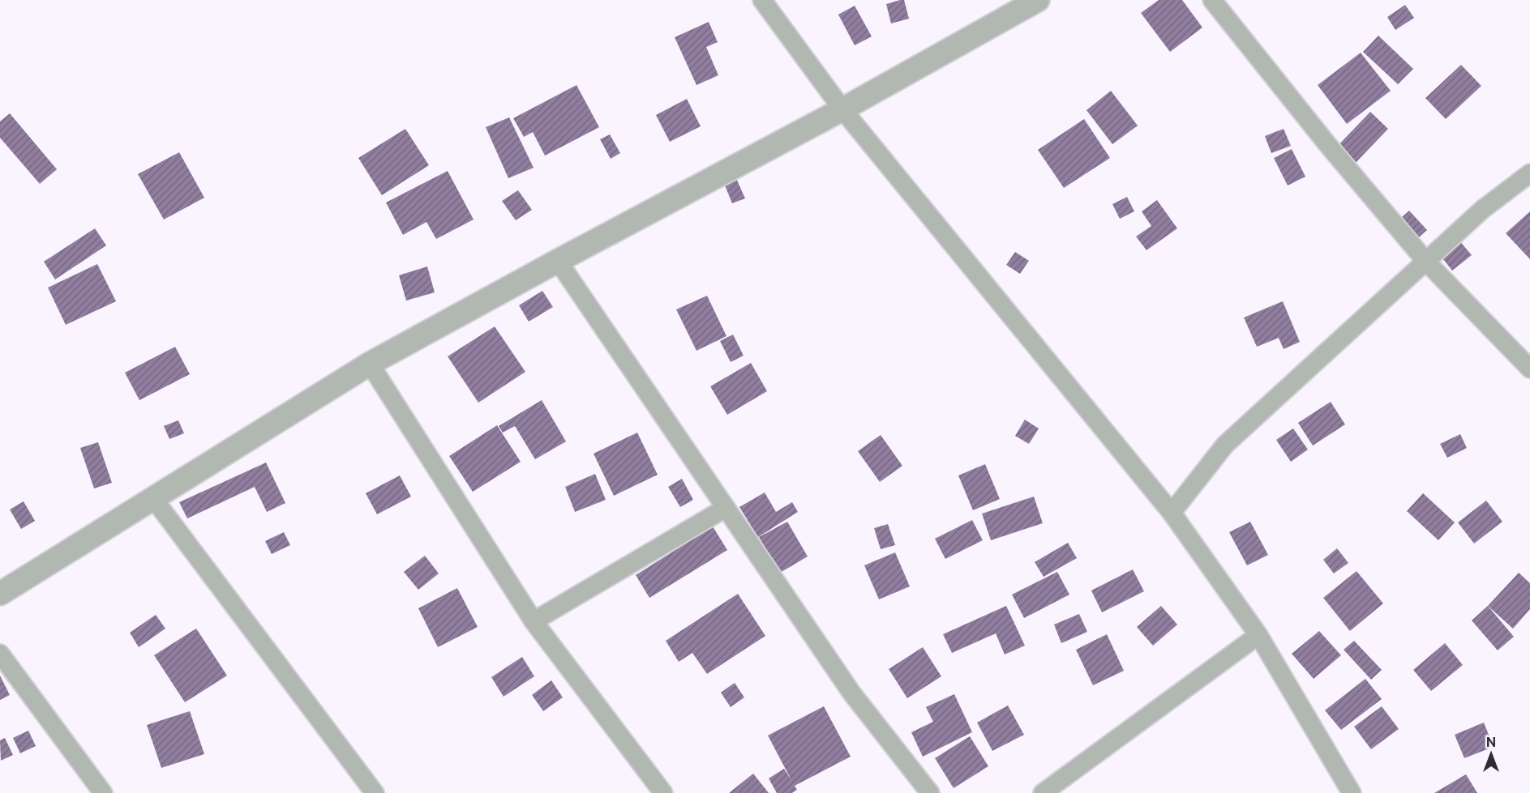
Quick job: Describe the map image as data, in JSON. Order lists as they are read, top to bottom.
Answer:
{
  "north": "top"
}
